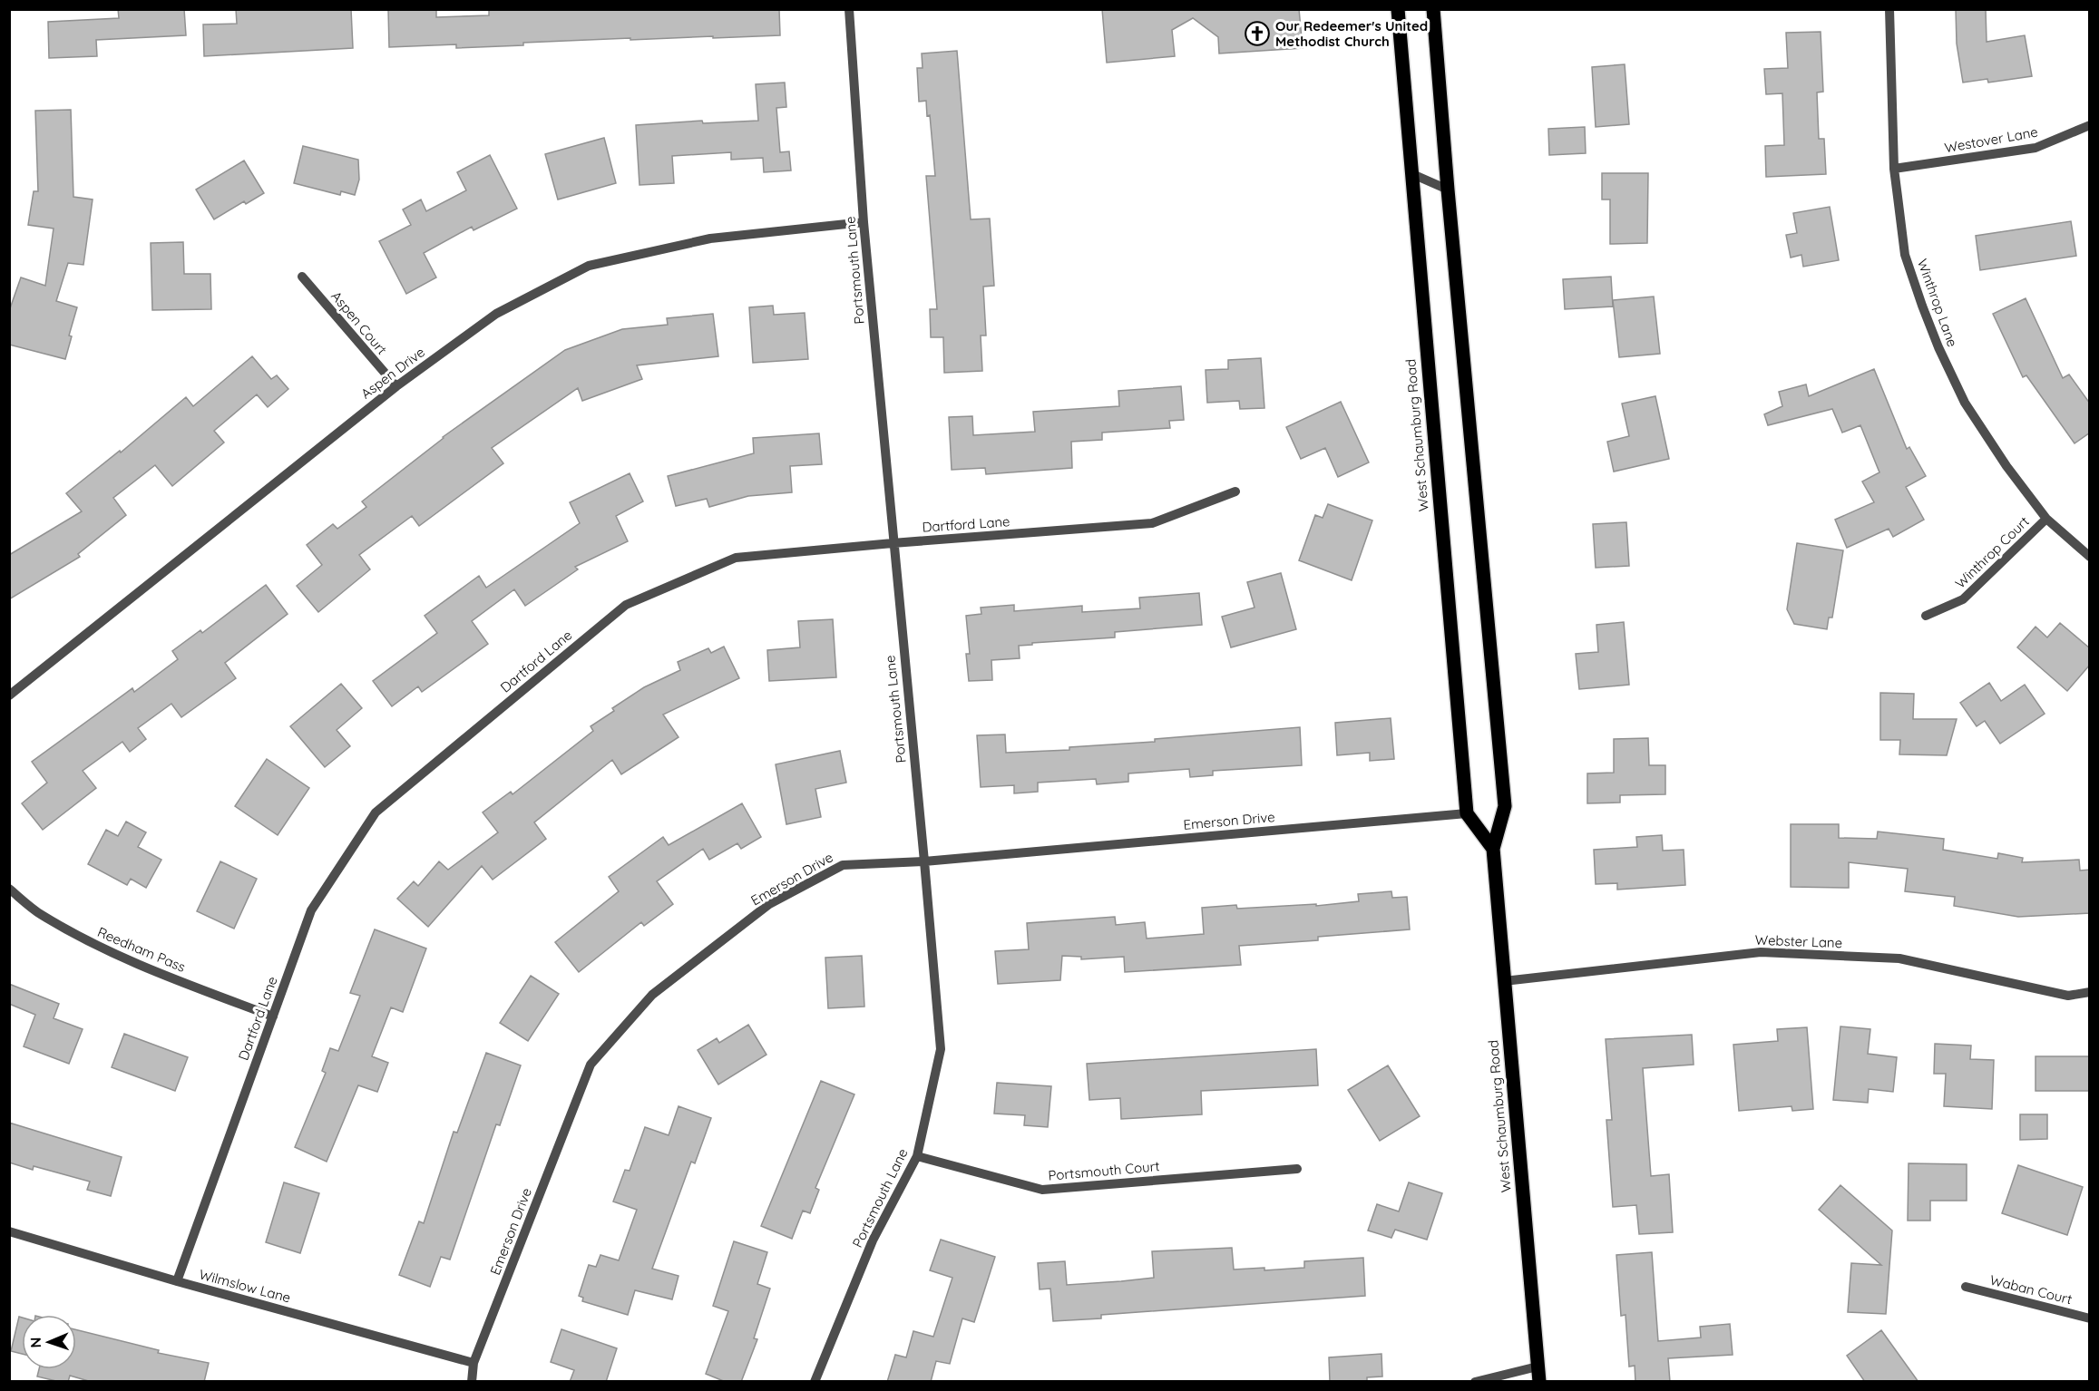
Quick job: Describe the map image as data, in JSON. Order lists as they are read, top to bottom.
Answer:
{
  "streets": {
    "main road": ["West Schaumburg Road"],
    "street": [
      "Westover Lane",
      "Portsmouth Lane",
      "Winthrop Lane",
      "Aspen Court",
      "Aspen Drive",
      "Dartford Lane",
      "Winthrop Court",
      "Emerson Drive",
      "Webster Lane",
      "Reedham Pass",
      "Portsmouth Court",
      "Wilmslow Lane",
      "Waban Court"
    ]
  },
  "crossings": [
    ["Westover Lane", "Winthrop Lane"],
    ["Portsmouth Lane", "Aspen Drive"],
    ["Portsmouth Lane", "Dartford Lane"],
    ["Portsmouth Lane", "Emerson Drive"],
    ["Portsmouth Lane", "Portsmouth Court"],
    ["Winthrop Lane", "Winthrop Court"],
    ["Aspen Court", "Aspen Drive"],
    ["West Schaumburg Road", "Emerson Drive"],
    ["West Schaumburg Road", "Webster Lane"],
    ["Dartford Lane", "Reedham Pass"],
    ["Dartford Lane", "Wilmslow Lane"],
    ["Emerson Drive", "Wilmslow Lane"]
  ],
  "places": {
    "church": ["Our Redeemer's United Methodist Church"]
  },
  "north": "left"
}
